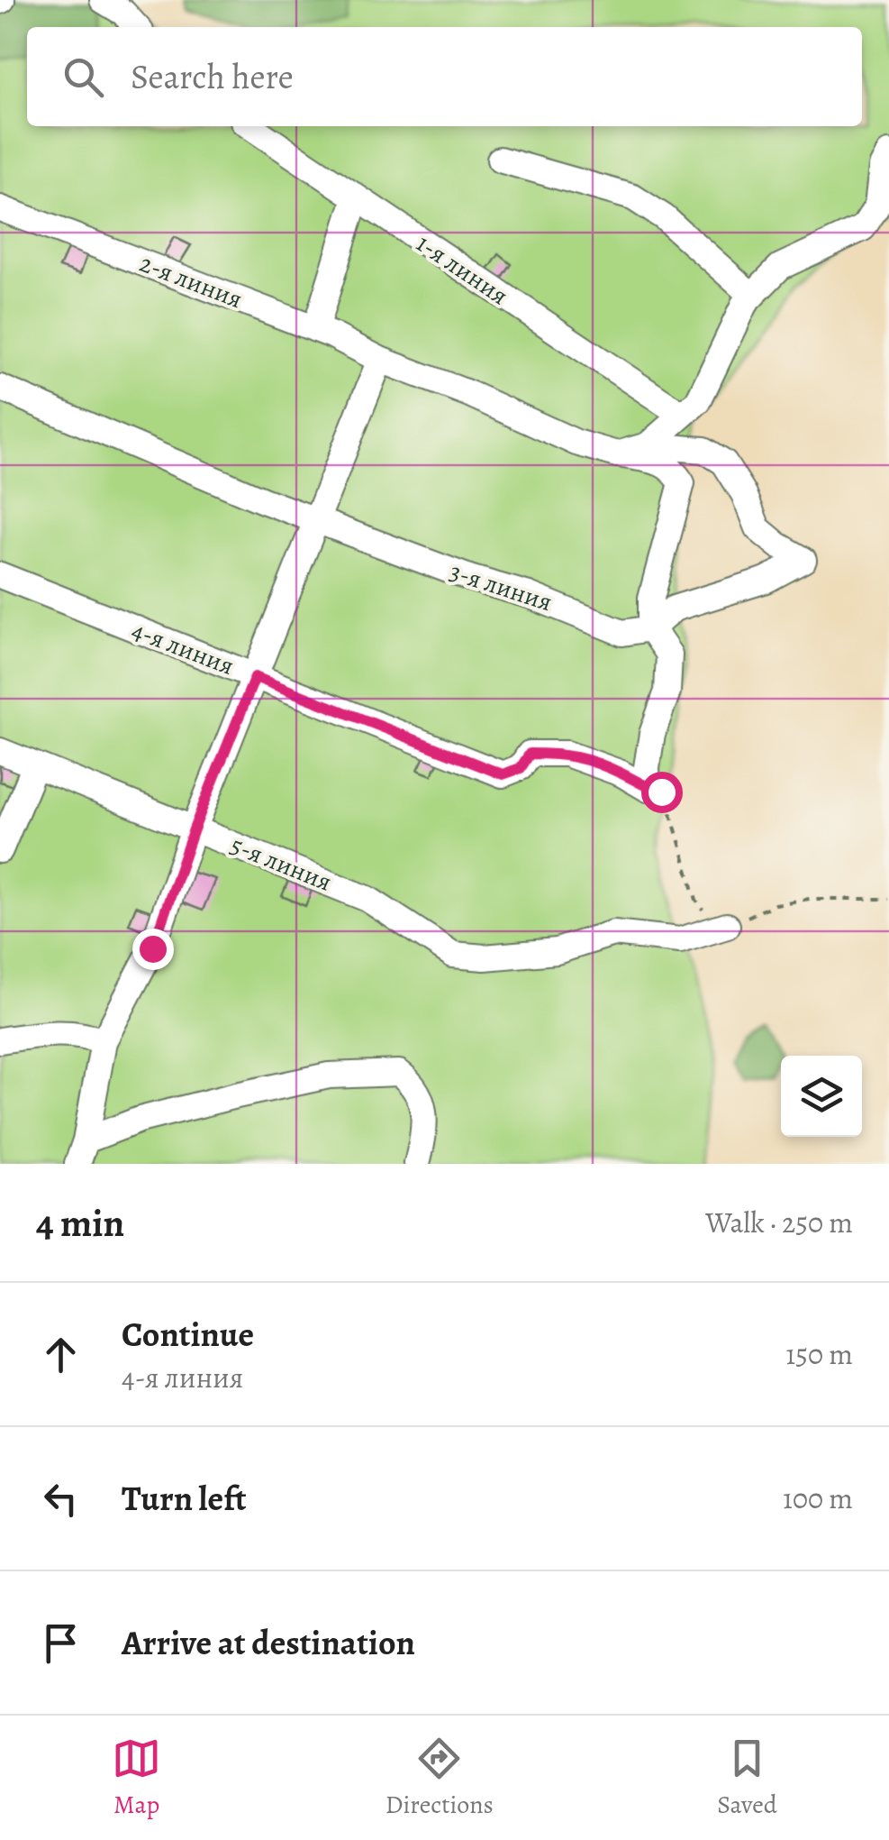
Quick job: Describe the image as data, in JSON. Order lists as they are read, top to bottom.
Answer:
{
  "streets": {
    "street": [
      "1-я линия",
      "2-я линия",
      "3-я линия",
      "4-я линия",
      "5-я линия"
    ]
  },
  "page": {
    "search": "Search here",
    "heading": ["4 min", "Walk · 250 m"],
    "list": [
      ["Continue", "4-я линия", "150 m"],
      ["Turn left", "100 m"],
      "Arrive at destination"
    ],
    "nav": ["Map", "Directions", "Saved"]
  }
}
